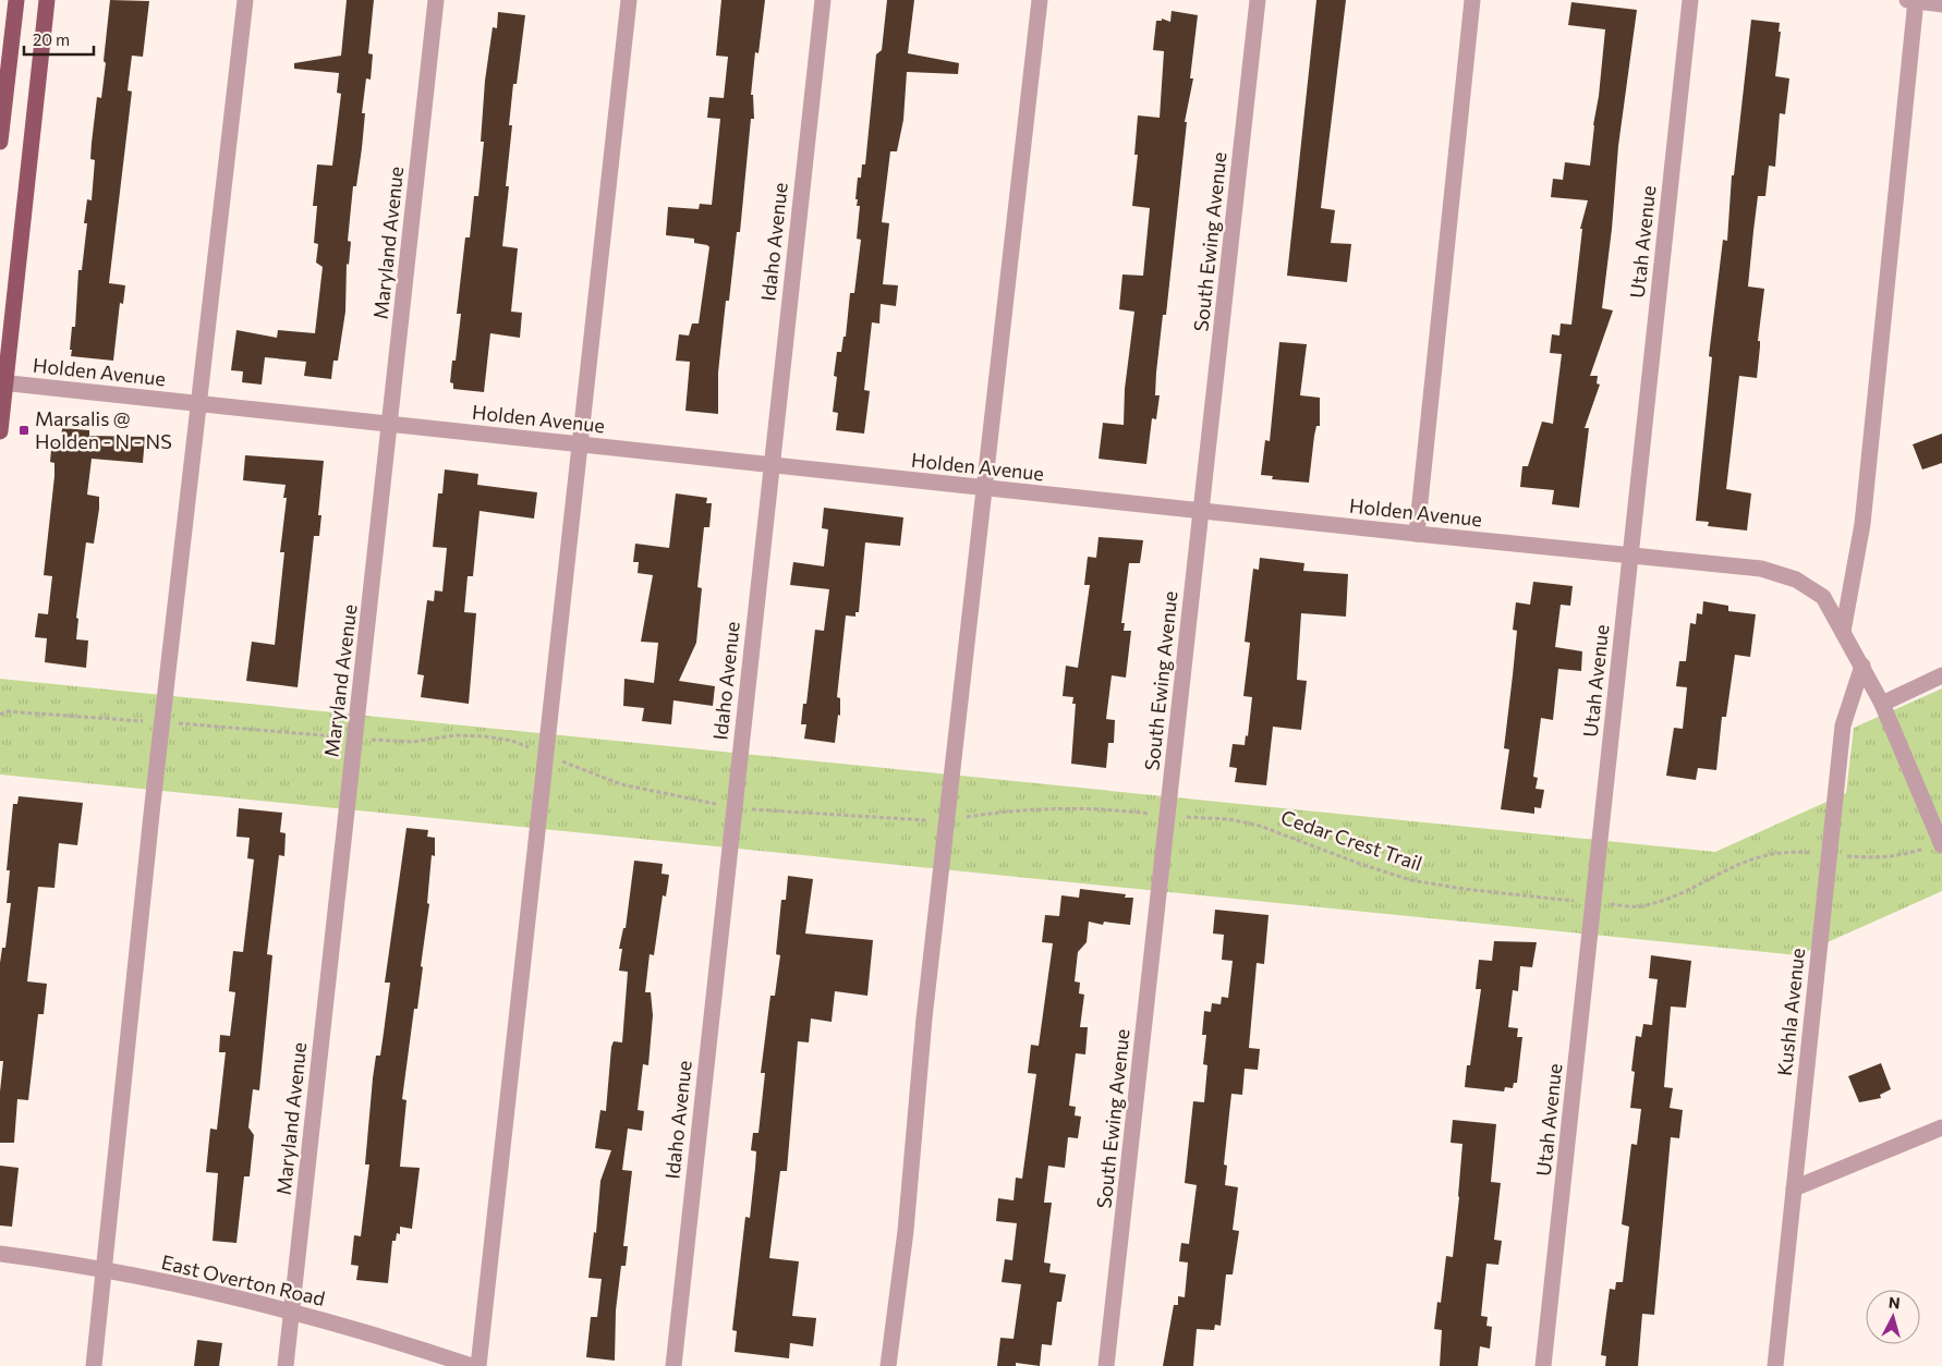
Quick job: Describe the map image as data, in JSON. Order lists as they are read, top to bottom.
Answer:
{
  "streets": {
    "street": [
      "Idaho Avenue",
      "South Ewing Avenue",
      "Utah Avenue",
      "Maryland Avenue",
      "Holden Avenue",
      "Kushla Avenue",
      "East Overton Road"
    ],
    "path": ["Cedar Crest Trail"]
  },
  "crossings": [
    ["Idaho Avenue", "Holden Avenue"],
    ["South Ewing Avenue", "Holden Avenue"],
    ["Utah Avenue", "Holden Avenue"],
    ["Maryland Avenue", "Holden Avenue"],
    ["Maryland Avenue", "East Overton Road"],
    ["Holden Avenue", "Kushla Avenue"]
  ],
  "places": {
    "transit": ["Marsalis @ Holden - N - NS"]
  },
  "scale_bar": "20 m",
  "north": "top"
}
